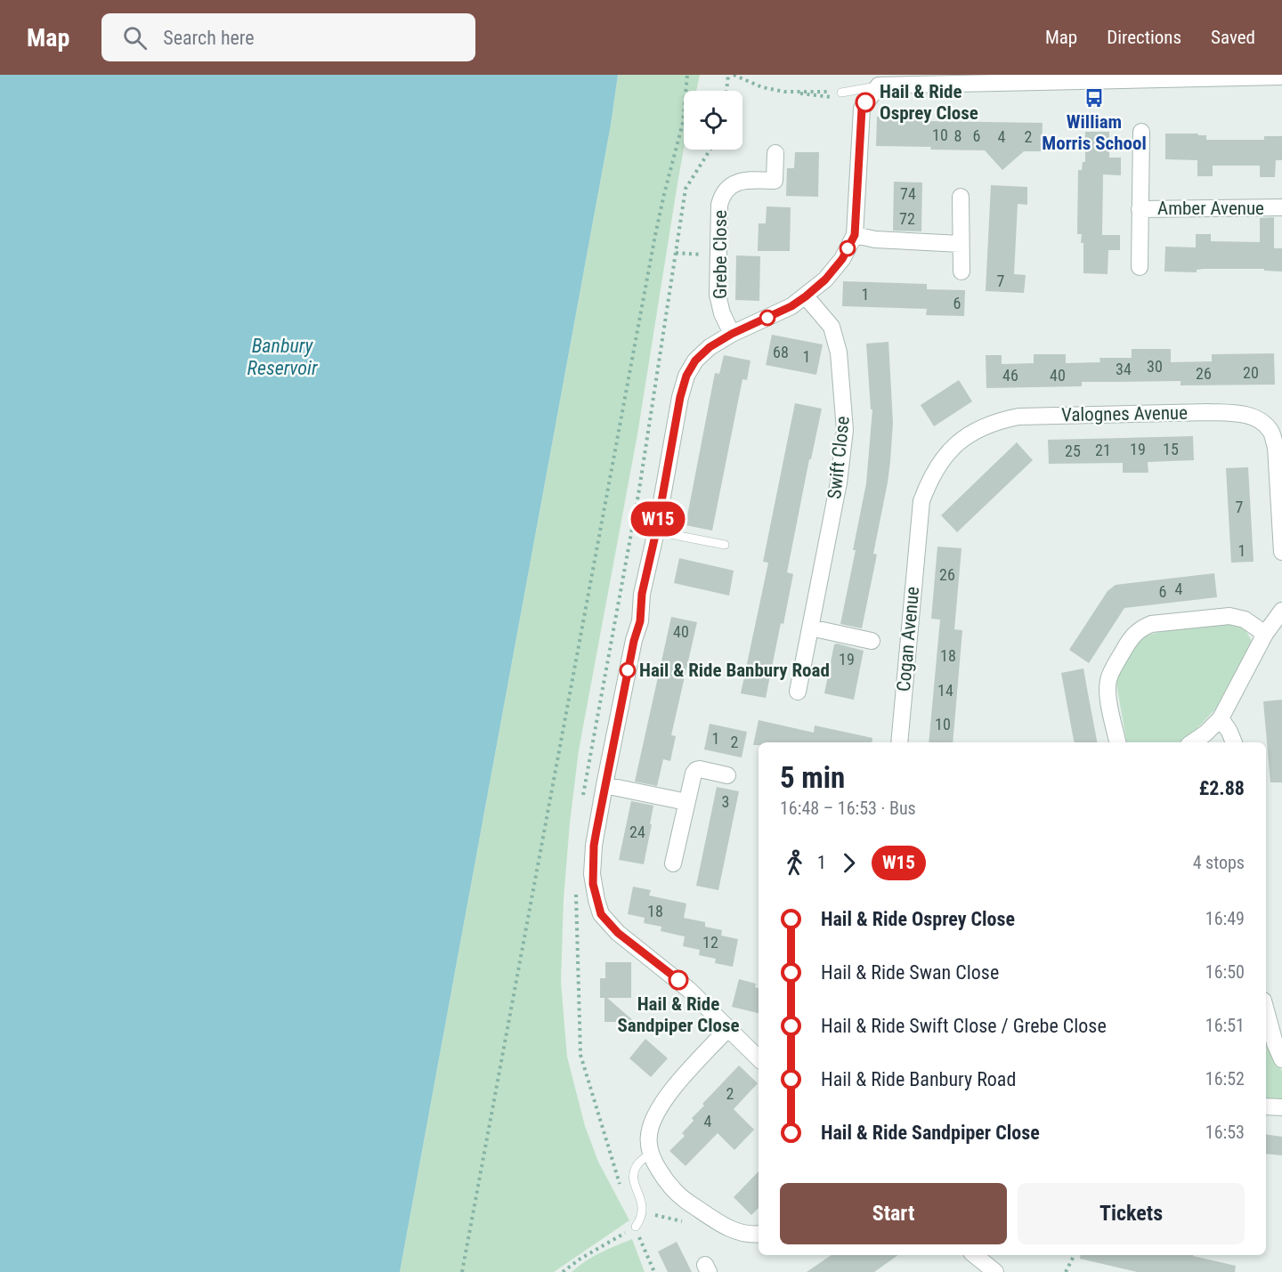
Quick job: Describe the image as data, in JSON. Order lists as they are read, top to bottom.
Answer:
{
  "streets": {
    "street": [
      "Amber Avenue",
      "Grebe Close",
      "Valognes Avenue",
      "Swift Close",
      "Cogan Avenue"
    ]
  },
  "crossings": [
    ["Valognes Avenue", "Cogan Avenue"]
  ],
  "water": ["Banbury Reservoir"],
  "places": {
    "bus stop": ["William Morris School"],
    "other": ["Hail & Ride Osprey Close", "Hail & Ride Banbury Road", "Hail & Ride Sandpiper Close"]
  },
  "lines": ["bus line W15"],
  "house_numbers": [
    "10",
    "8",
    "6",
    "4",
    "2",
    "74",
    "72",
    "7",
    "1",
    "6",
    "68",
    "1",
    "30",
    "34",
    "20",
    "26",
    "46",
    "40",
    "19",
    "15",
    "21",
    "25",
    "7",
    "1",
    "26",
    "4",
    "6",
    "40",
    "18",
    "19",
    "14",
    "10",
    "1",
    "2",
    "3",
    "24",
    "18",
    "12",
    "2",
    "4"
  ],
  "page": {
    "header": "Map",
    "search": "Search here",
    "nav": ["Map", "Directions", "Saved"],
    "on_map": "W15",
    "heading": ["5 min", "16:48 – 16:53 · Bus", "£2.88"],
    "legs": ["1", "W15", "4 stops"],
    "list": [
      {
        "name": "Hail & Ride Osprey Close",
        "value": "16:49"
      },
      {
        "name": "Hail & Ride Swan Close",
        "value": "16:50"
      },
      {
        "name": "Hail & Ride Swift Close / Grebe Close",
        "value": "16:51"
      },
      {
        "name": "Hail & Ride Banbury Road",
        "value": "16:52"
      },
      {
        "name": "Hail & Ride Sandpiper Close",
        "value": "16:53"
      }
    ],
    "buttons": ["Start", "Tickets"]
  }
}
